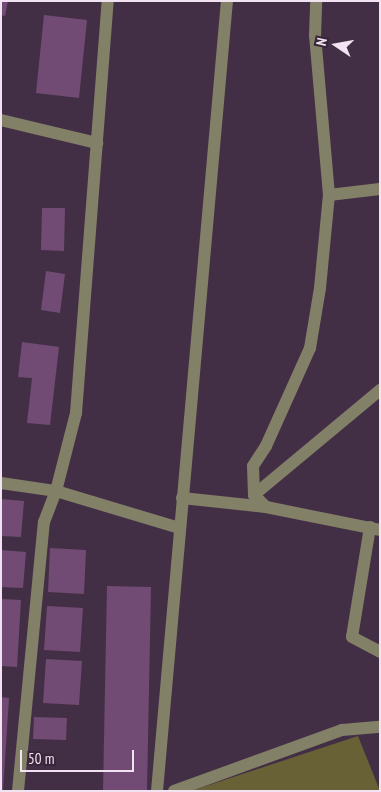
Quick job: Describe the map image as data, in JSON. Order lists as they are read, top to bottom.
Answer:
{
  "scale_bar": "50 m",
  "north": "left"
}
